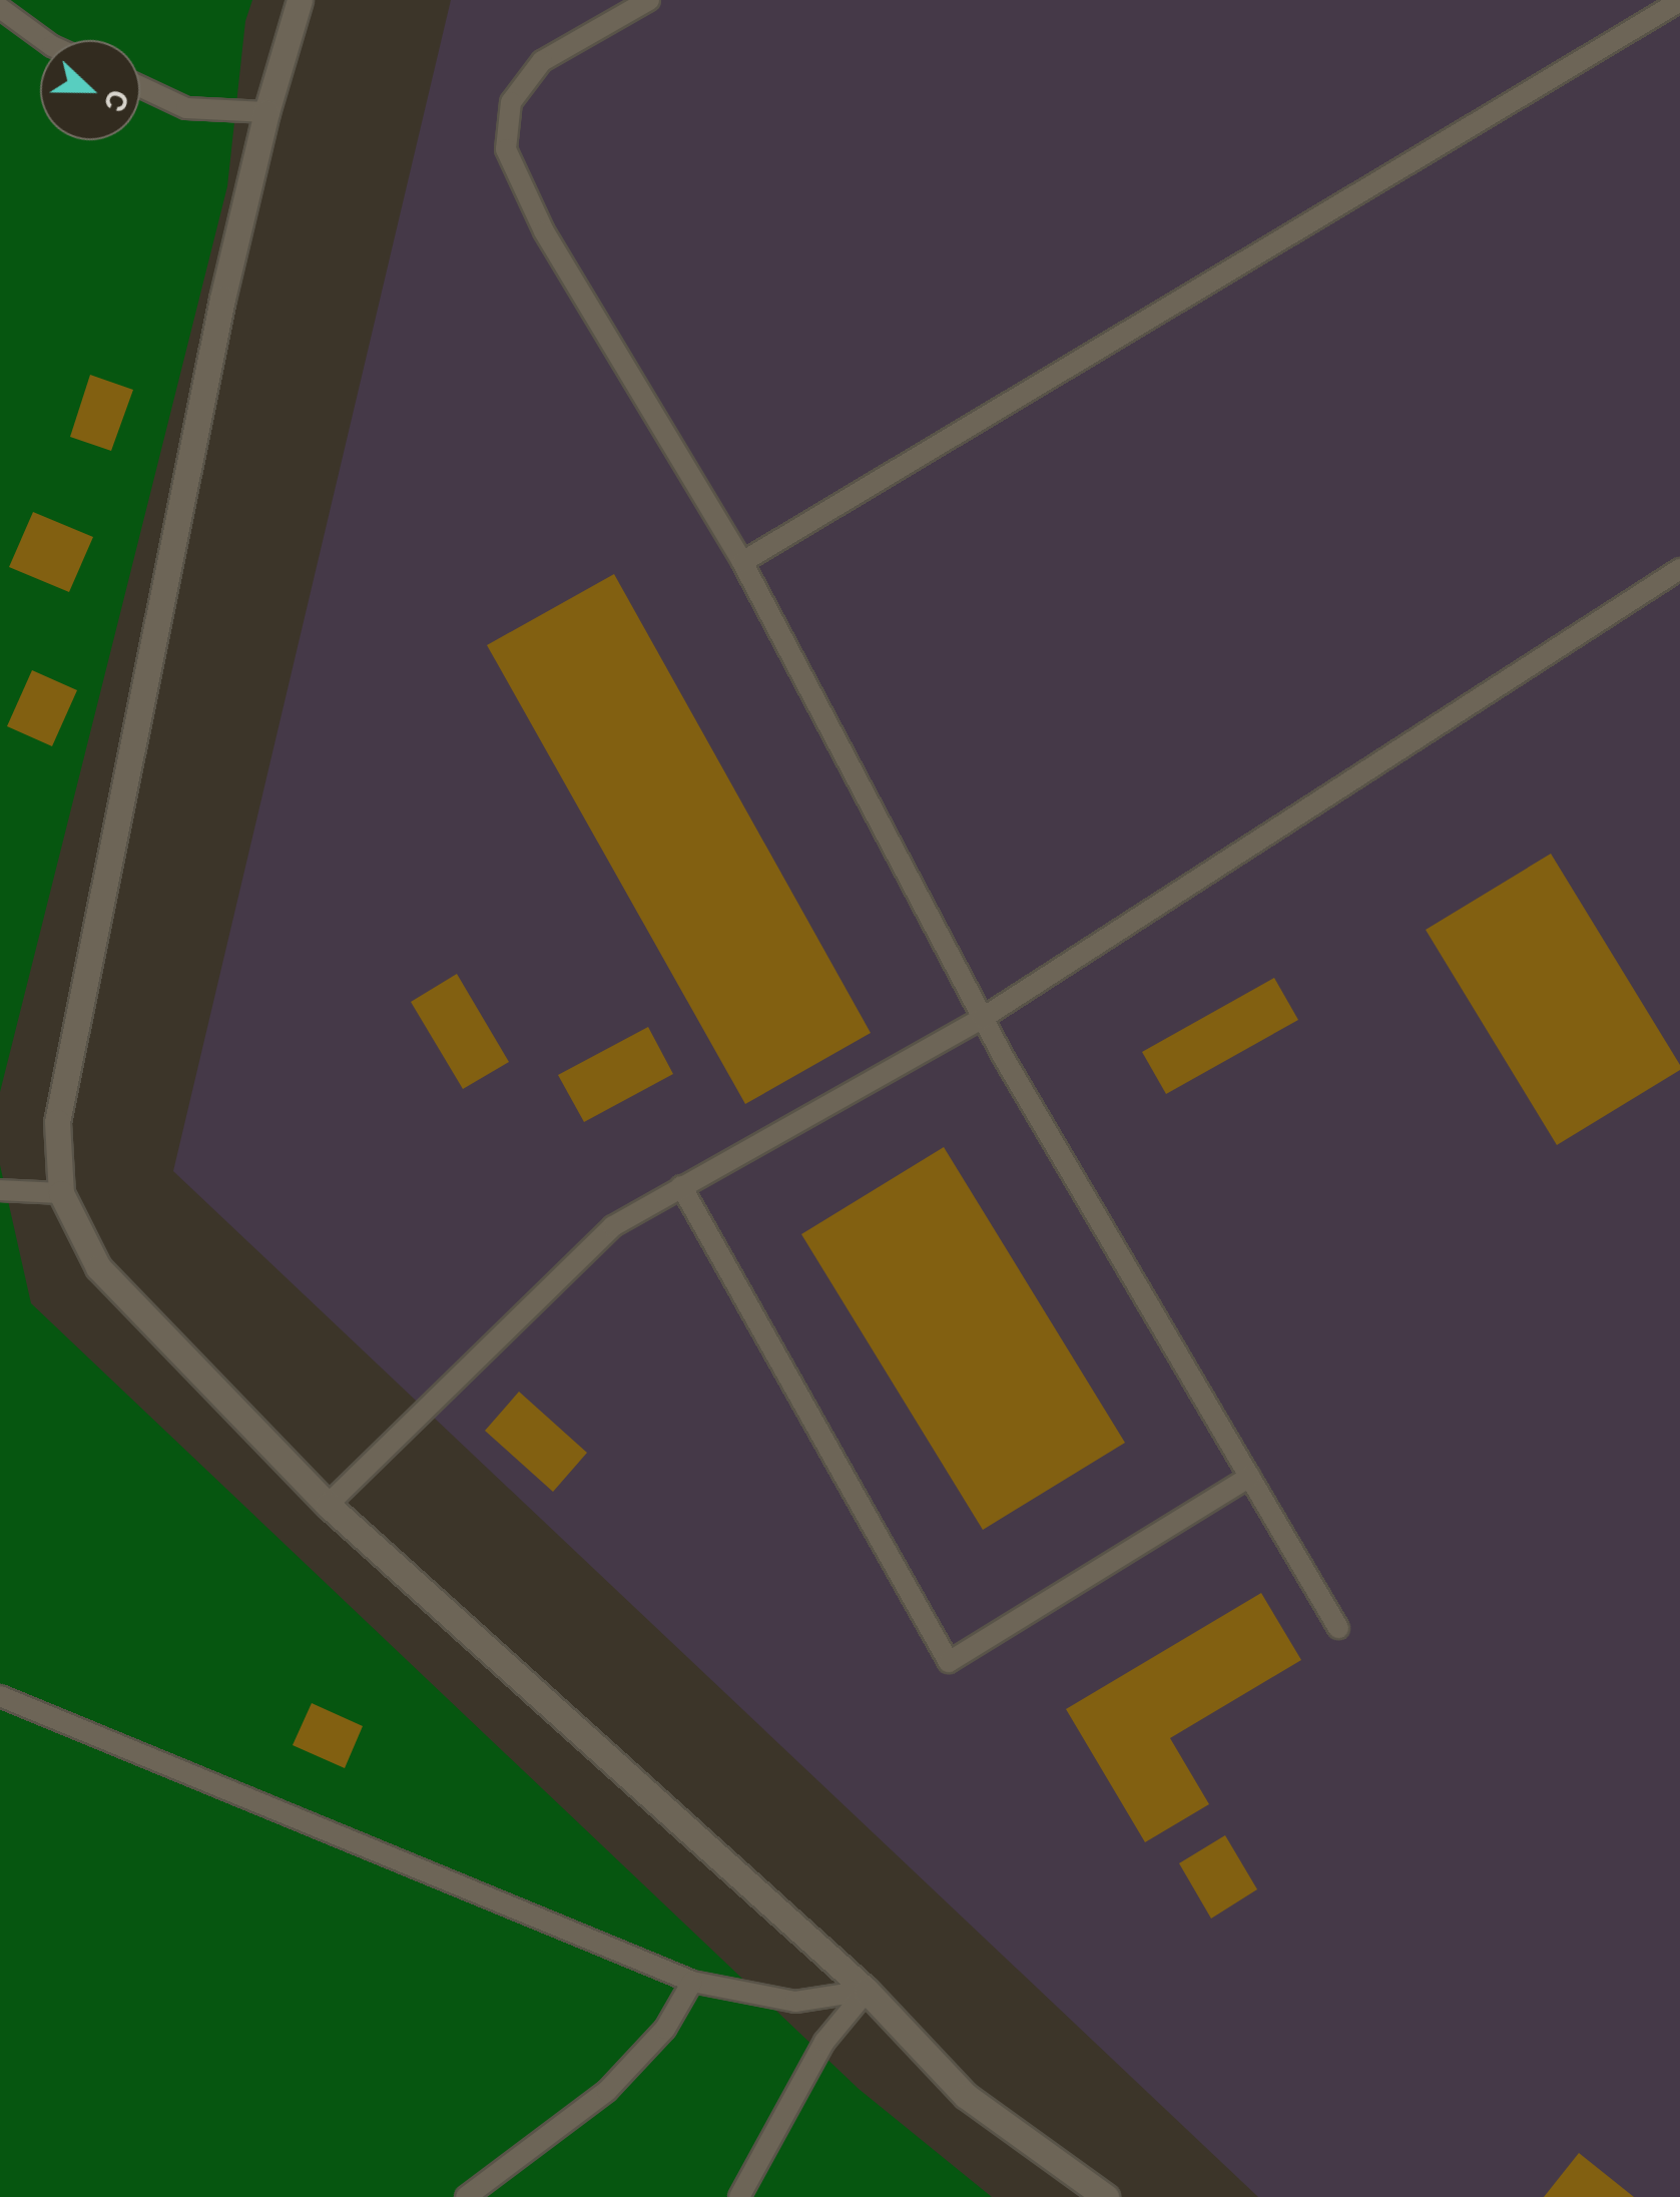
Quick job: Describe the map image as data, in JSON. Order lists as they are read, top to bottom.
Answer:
{
  "north": "right"
}
